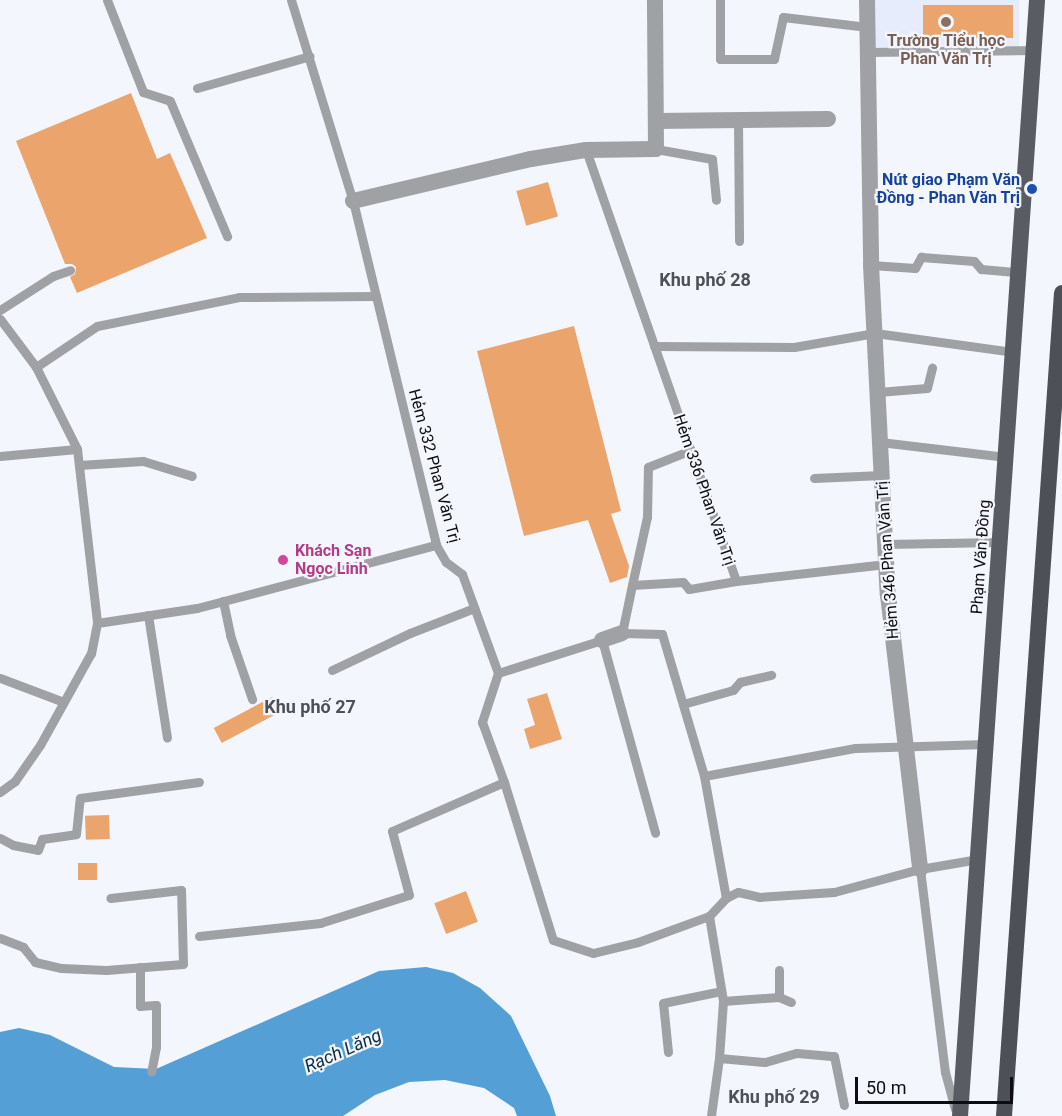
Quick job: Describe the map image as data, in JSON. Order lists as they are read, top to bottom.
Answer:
{
  "streets": {
    "main road": ["Phạm Văn Đồng"],
    "street": ["Hẻm 346 Phan Văn Trị"],
    "lane": ["Hẻm 332 Phan Văn Trị", "Hẻm 336 Phan Văn Trị"]
  },
  "crossings": [
    ["Phạm Văn Đồng", "Hẻm 346 Phan Văn Trị"]
  ],
  "districts": ["Khu phố 28", "Khu phố 27", "Khu phố 29"],
  "water": ["Rạch Lăng"],
  "places": ["Trường Tiểu học Phan Văn Trị", "Nút giao Phạm Văn Đồng - Phan Văn Trị", "Khách Sạn Ngọc Linh"],
  "scale_bar": "50 m"
}
